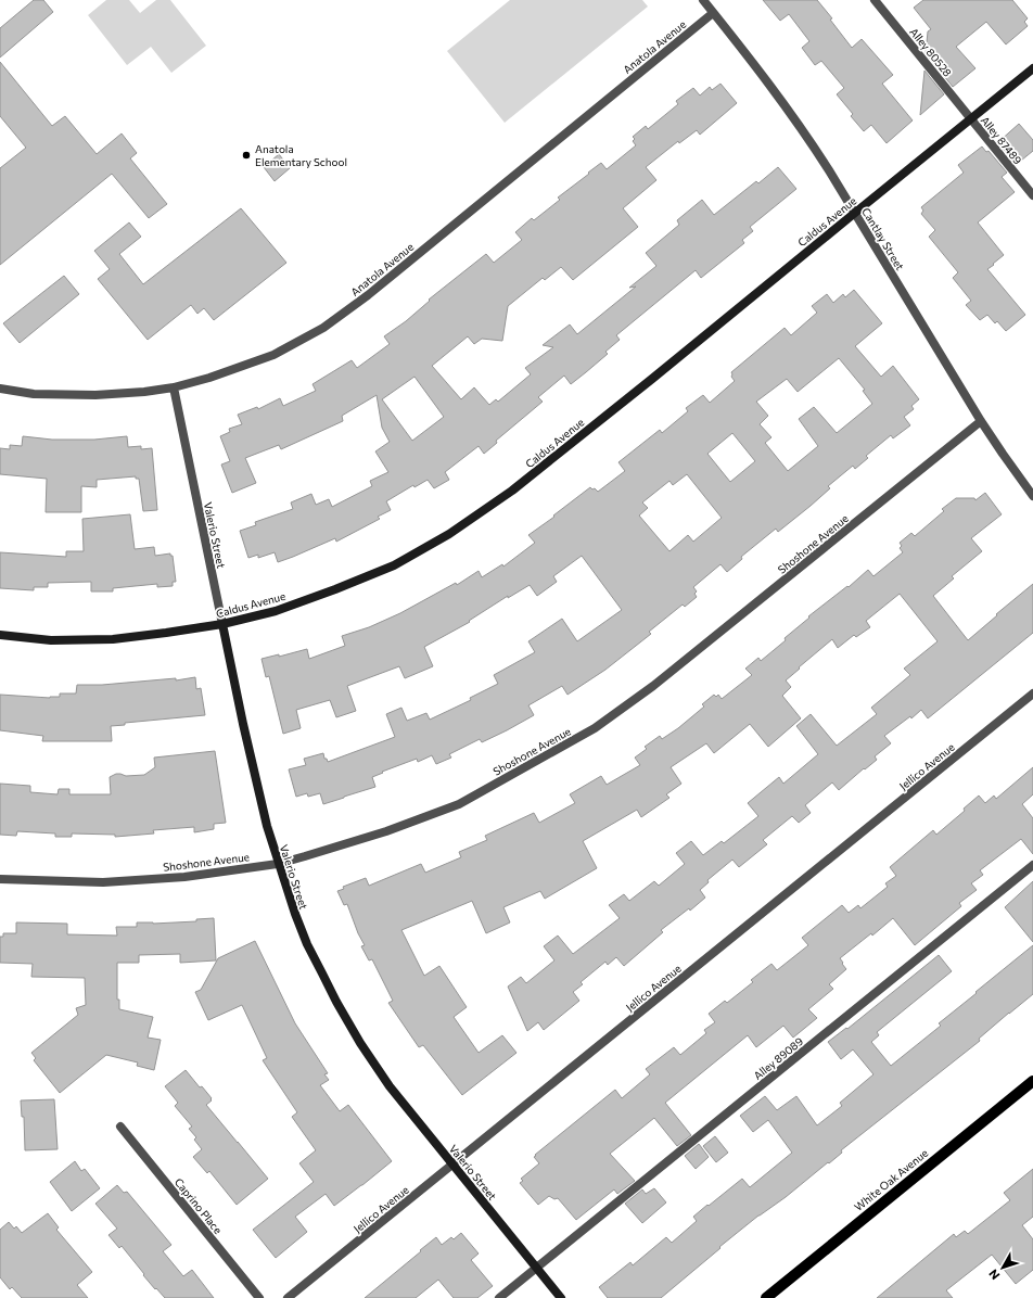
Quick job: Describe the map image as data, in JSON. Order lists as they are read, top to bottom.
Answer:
{
  "streets": {
    "main road": ["White Oak Avenue"],
    "street": [
      "Anatola Avenue",
      "Alley 80528",
      "Alley 87489",
      "Caldus Avenue",
      "Cantlay Street",
      "Valerio Street",
      "Shoshone Avenue",
      "Jellico Avenue",
      "Alley 89089",
      "Caprino Place"
    ]
  },
  "crossings": [
    ["Anatola Avenue", "Cantlay Street"],
    ["Anatola Avenue", "Valerio Street"],
    ["Alley 80528", "Alley 87489"],
    ["Alley 80528", "Caldus Avenue"],
    ["Alley 87489", "Caldus Avenue"],
    ["Caldus Avenue", "Cantlay Street"],
    ["Caldus Avenue", "Valerio Street"],
    ["Cantlay Street", "Shoshone Avenue"],
    ["Valerio Street", "Shoshone Avenue"],
    ["Valerio Street", "Jellico Avenue"],
    ["Valerio Street", "Alley 89089"]
  ],
  "places": ["Anatola Elementary School"],
  "north": "bottom left"
}
